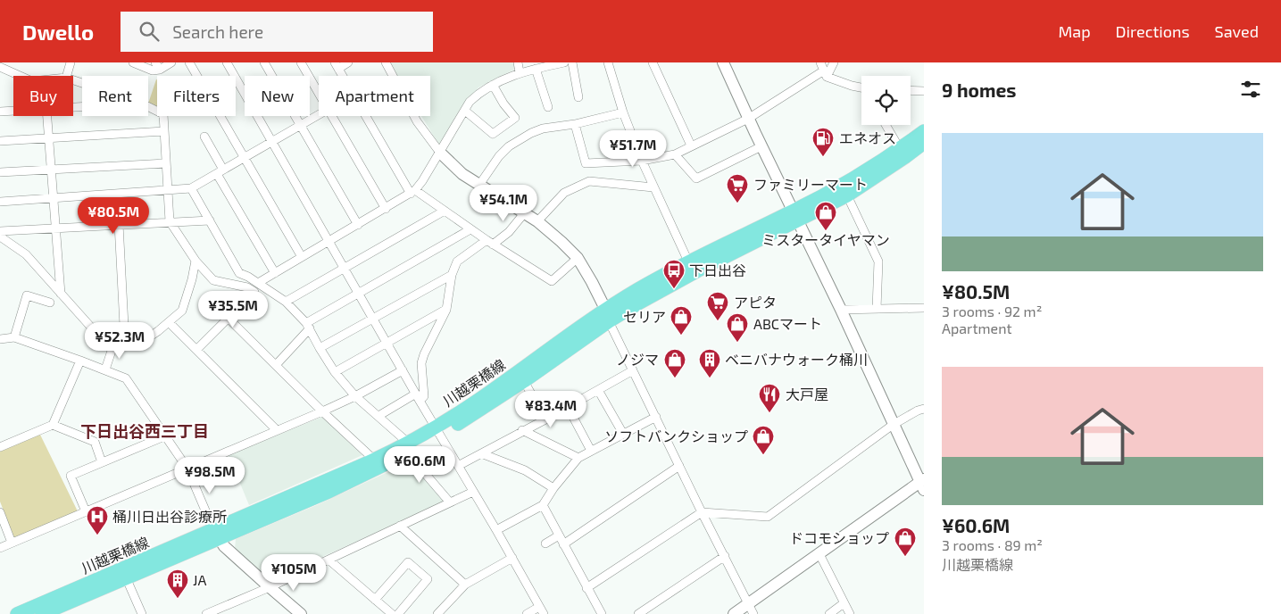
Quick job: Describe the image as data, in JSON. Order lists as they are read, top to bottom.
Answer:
{
  "streets": {
    "main road": ["川越栗橋線"]
  },
  "districts": ["下日出谷西三丁目"],
  "places": {
    "fuel station": ["エネオス"],
    "supermarket": ["ファミリーマート", "アピタ"],
    "shop": [
      "ミスタータイヤマン",
      "セリア",
      "ABCマート",
      "ノジマ",
      "ソフトバンクショップ",
      "ドコモショップ"
    ],
    "bus stop": ["下日出谷"],
    "building": ["ベニバナウォーク桶川", "JA"],
    "restaurant": ["大戸屋"],
    "hospital": ["桶川日出谷診療所"]
  },
  "page": {
    "header": "Dwello",
    "search": "Search here",
    "nav": ["Map", "Directions", "Saved"],
    "heading": "9 homes",
    "chip": [
      "Buy",
      "Rent",
      "Filters",
      "New",
      "Apartment"
    ],
    "list": [
      {
        "name": "¥80.5M",
        "note": "3 rooms · 92 m² · Apartment"
      },
      {
        "name": "¥60.6M",
        "note": "3 rooms · 89 m² · 川越栗橋線"
      }
    ],
    "price": [
      "¥51.7M",
      "¥54.1M",
      "¥80.5M",
      "¥35.5M",
      "¥52.3M",
      "¥83.4M",
      "¥60.6M",
      "¥98.5M",
      "¥105M"
    ]
  }
}
